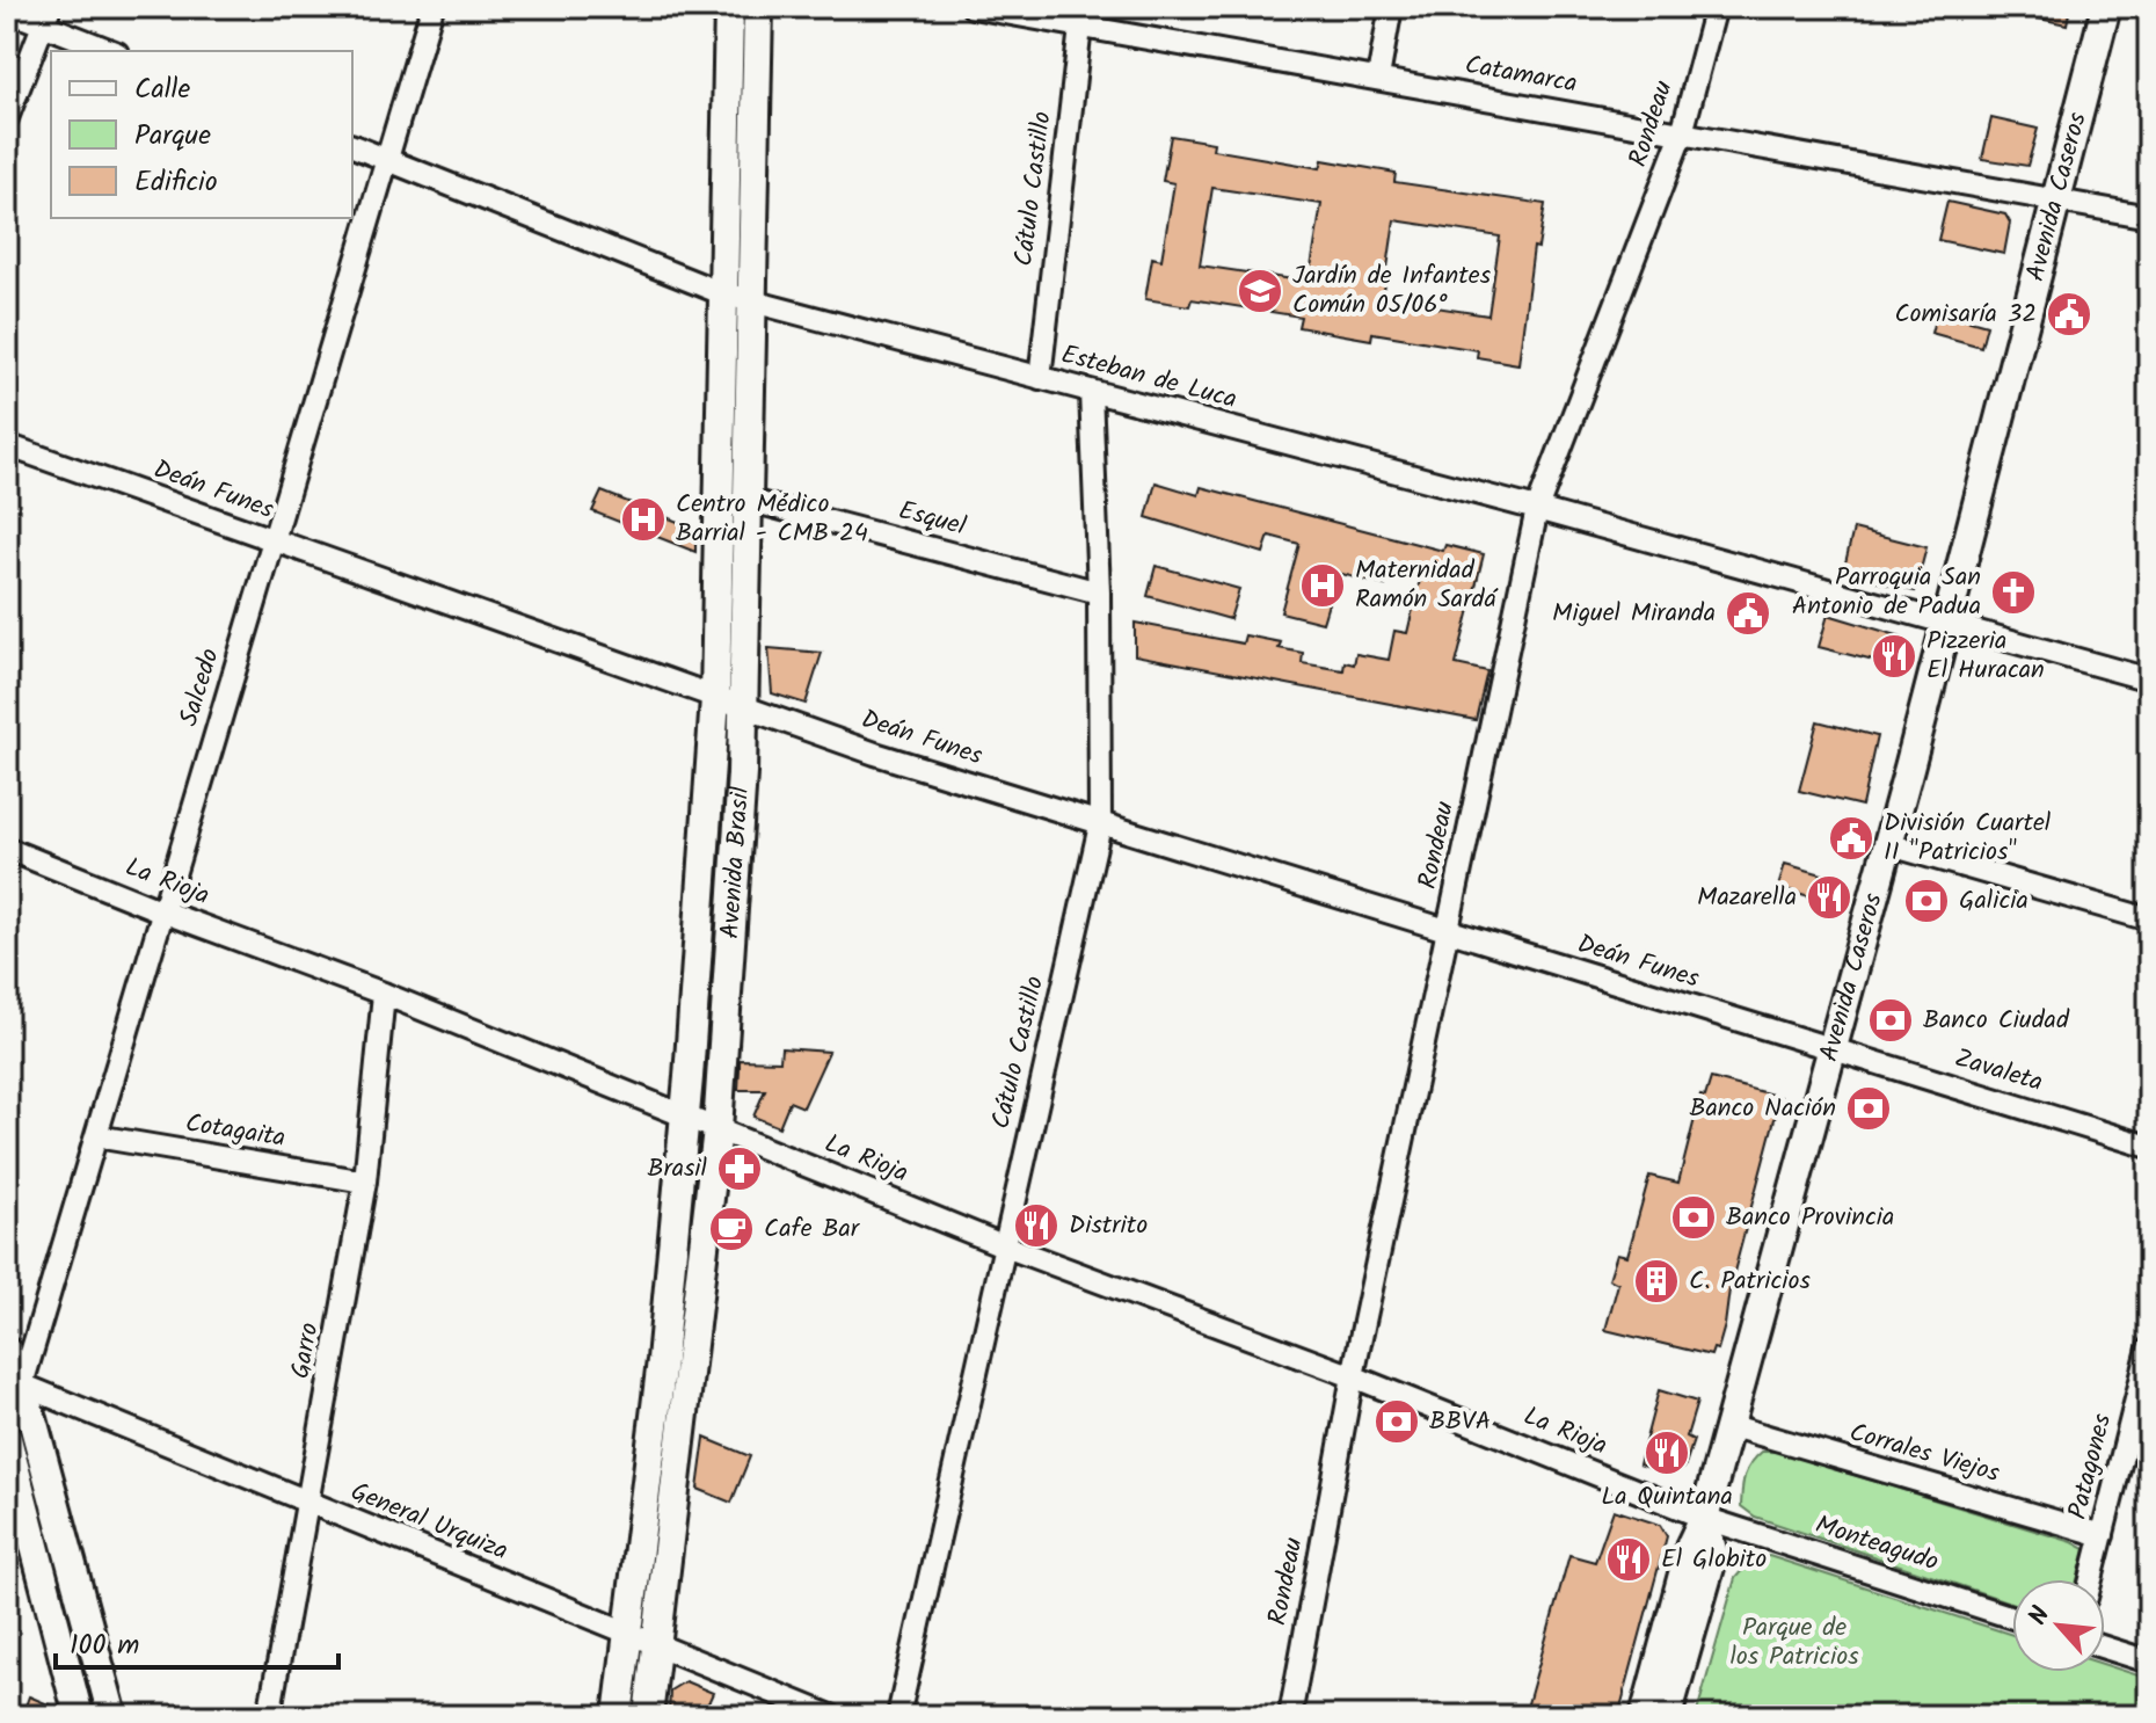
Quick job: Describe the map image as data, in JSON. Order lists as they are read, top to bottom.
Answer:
{
  "streets": {
    "main road": ["Avenida Caseros", "Avenida Brasil"],
    "street": [
      "Catamarca",
      "Rondeau",
      "Cátulo Castillo",
      "Esteban de Luca",
      "Deán Funes",
      "Esquel",
      "Salcedo",
      "La Rioja",
      "Zavaleta",
      "Cotagaita",
      "Garro",
      "Corrales Viejos",
      "Patagones",
      "General Urquiza",
      "Monteagudo"
    ]
  },
  "crossings": [
    ["Catamarca", "Rondeau"],
    ["Catamarca", "Cátulo Castillo"],
    ["Catamarca", "Avenida Caseros"],
    ["Rondeau", "Esteban de Luca"],
    ["Rondeau", "Deán Funes"],
    ["Rondeau", "La Rioja"],
    ["Cátulo Castillo", "Esteban de Luca"],
    ["Cátulo Castillo", "Deán Funes"],
    ["Cátulo Castillo", "Esquel"],
    ["Cátulo Castillo", "La Rioja"],
    ["Avenida Caseros", "Esteban de Luca"],
    ["Avenida Caseros", "Deán Funes"],
    ["Avenida Caseros", "La Rioja"],
    ["Avenida Caseros", "Zavaleta"],
    ["Avenida Caseros", "Corrales Viejos"],
    ["Avenida Caseros", "Monteagudo"],
    ["Esteban de Luca", "Salcedo"],
    ["Esteban de Luca", "Avenida Brasil"],
    ["Deán Funes", "Salcedo"],
    ["Deán Funes", "Avenida Brasil"],
    ["Deán Funes", "Zavaleta"],
    ["Esquel", "Avenida Brasil"],
    ["Salcedo", "La Rioja"],
    ["Salcedo", "Cotagaita"],
    ["Salcedo", "General Urquiza"],
    ["Avenida Brasil", "La Rioja"],
    ["Avenida Brasil", "General Urquiza"],
    ["La Rioja", "Garro"],
    ["La Rioja", "Monteagudo"],
    ["Cotagaita", "Garro"],
    ["Garro", "General Urquiza"],
    ["Corrales Viejos", "Patagones"]
  ],
  "parks": ["Parque de los Patricios"],
  "places": {
    "school or university": ["Jardín de Infantes Común 05/06°"],
    "public building": ["Comisaría 32", "Miguel Miranda", "División Cuartel II \"Patricios\""],
    "hospital": ["Centro Médico Barrial - CMB 24", "Maternidad Ramón Sardá"],
    "church": ["Parroquia San Antonio de Padua"],
    "restaurant": [
      "Pizzeria El Huracan",
      "Mazarella",
      "Distrito",
      "La Quintana",
      "El Globito"
    ],
    "bank": [
      "Galicia",
      "Banco Ciudad",
      "Banco Nación",
      "Banco Provincia",
      "BBVA"
    ],
    "pharmacy": ["Brasil"],
    "cafe": ["Cafe Bar"],
    "building": ["C. Patricios"]
  },
  "legend": ["Calle", "Parque", "Edificio"],
  "scale_bar": "100 m",
  "north": "top left"
}
